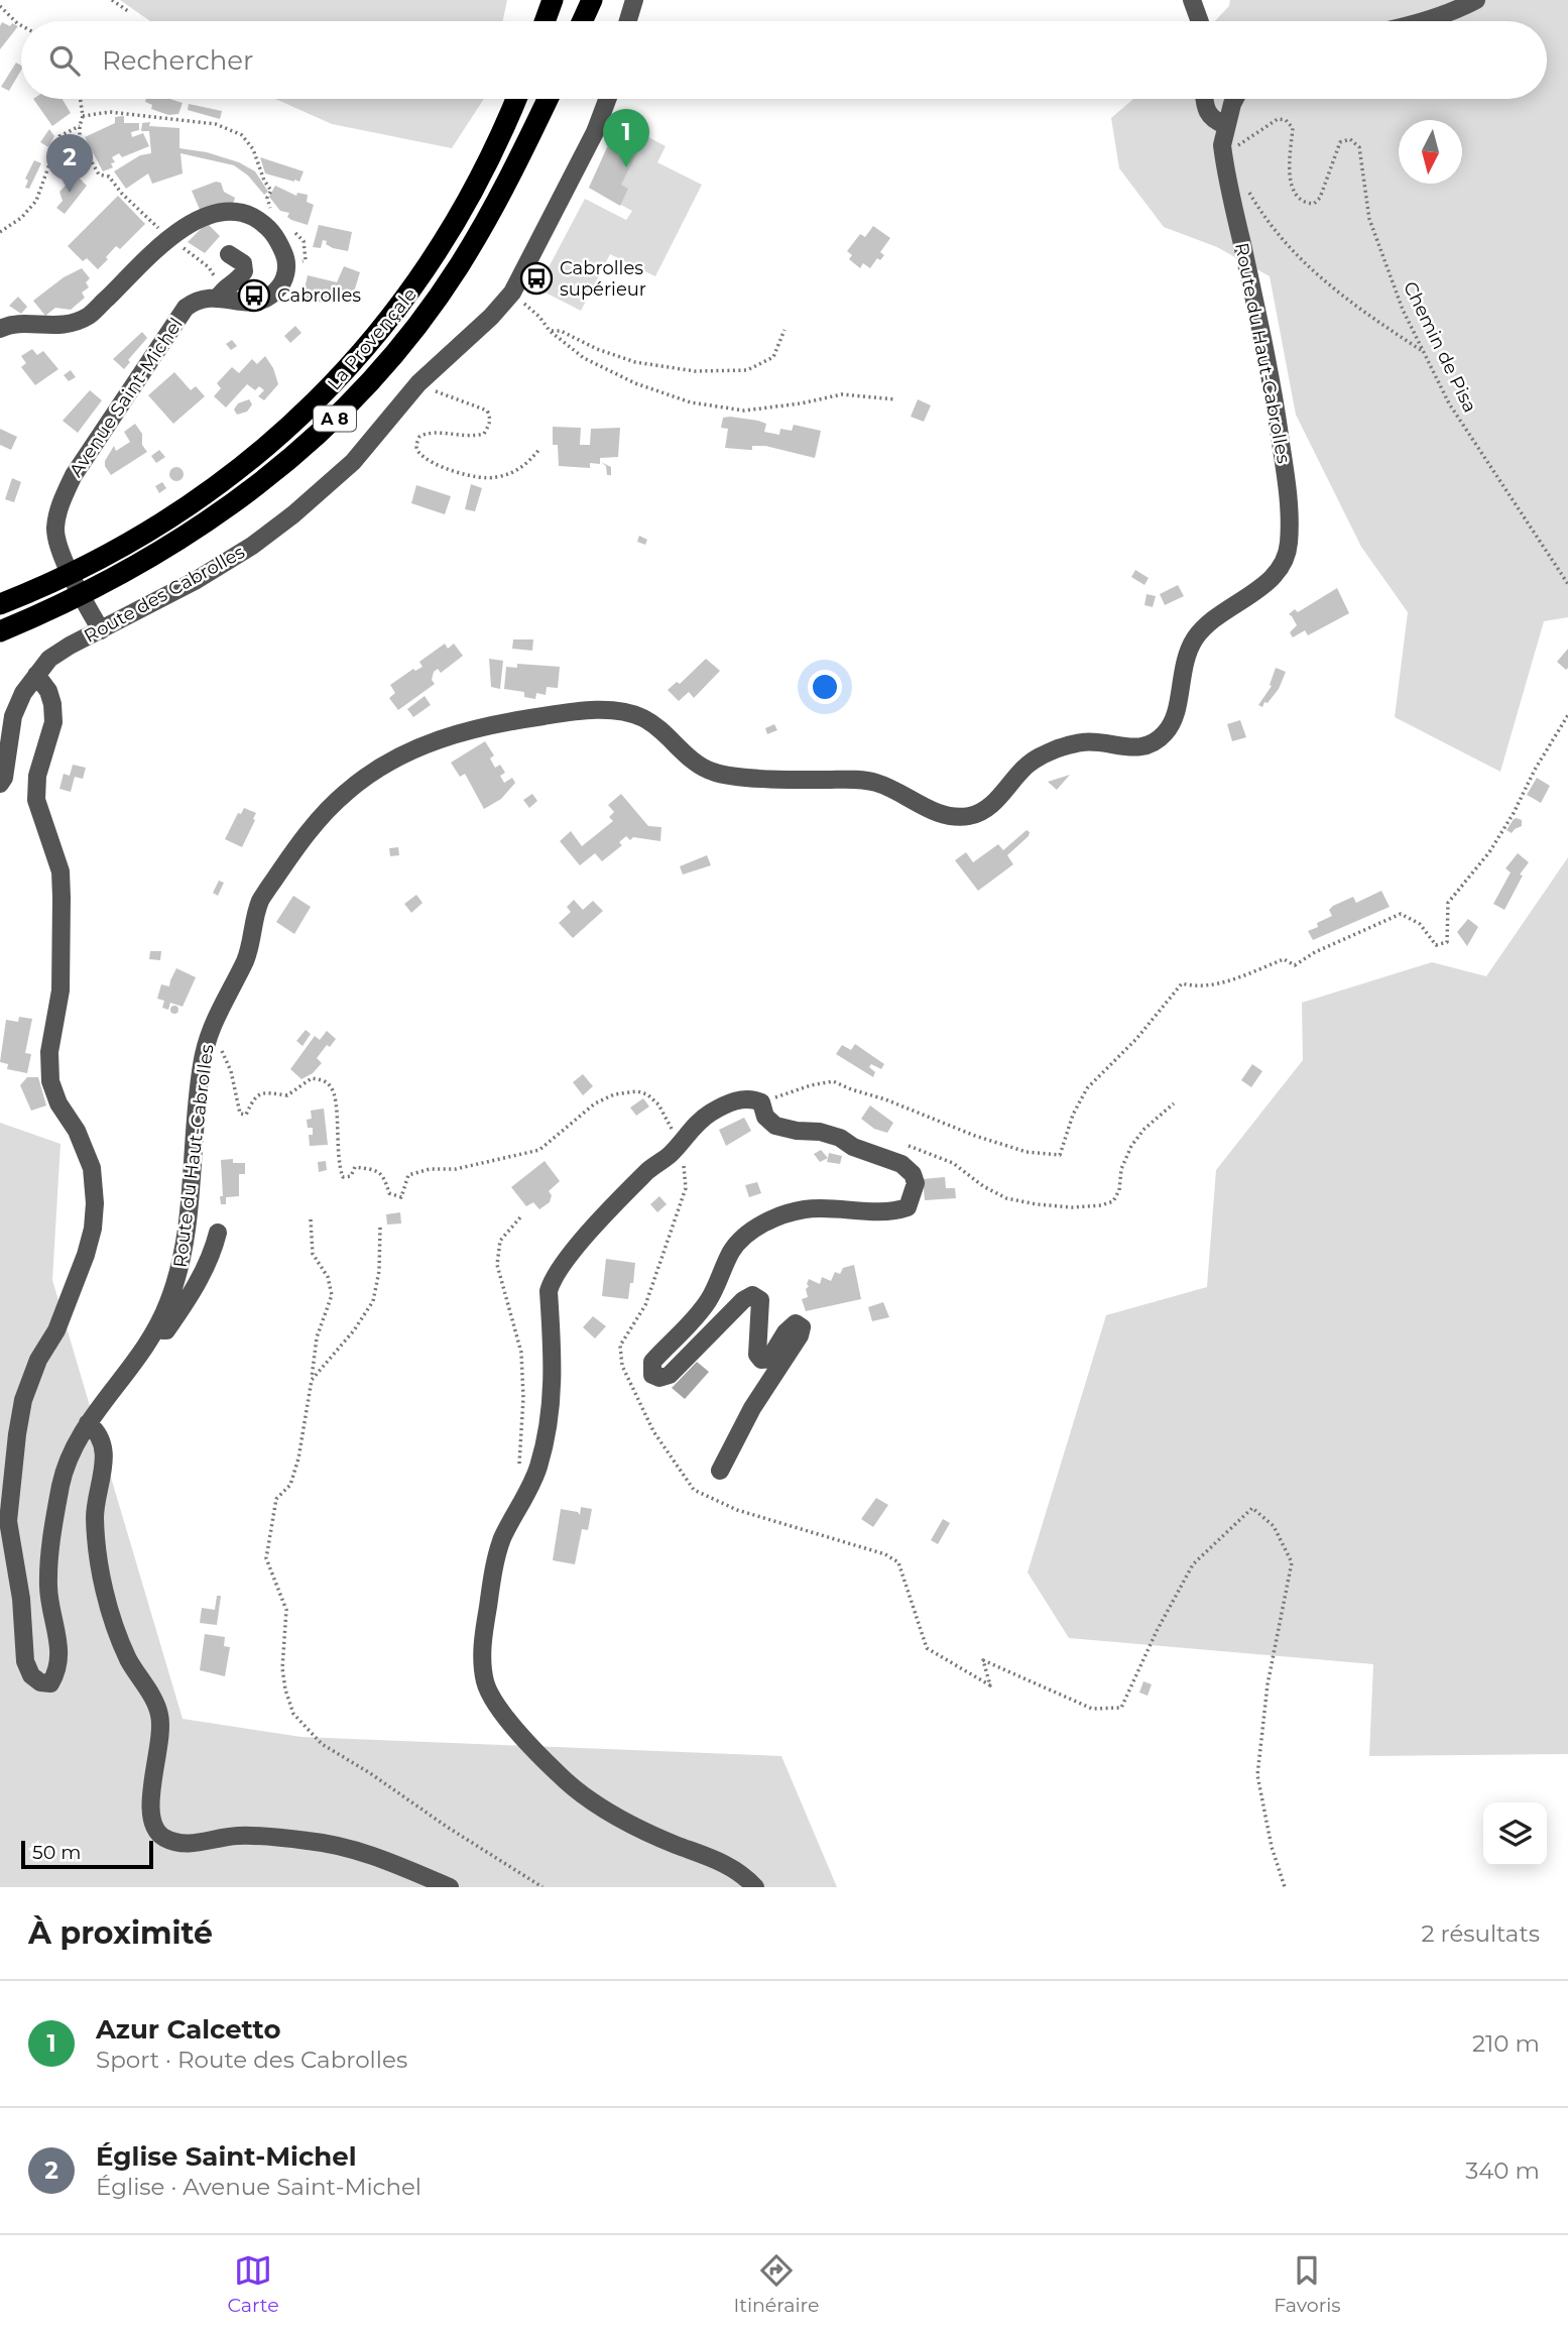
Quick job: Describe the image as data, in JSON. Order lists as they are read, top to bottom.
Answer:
{
  "streets": {
    "highway": ["La Provençale", "A 8"],
    "street": ["Route du Haut-Cabrolles", "Avenue Saint-Michel", "Route des Cabrolles"],
    "path": ["Chemin de Pisa"]
  },
  "crossings": [
    ["Chemin de Pisa", "Route du Haut-Cabrolles"],
    ["Route du Haut-Cabrolles", "Route des Cabrolles"],
    ["Avenue Saint-Michel", "Route des Cabrolles"]
  ],
  "places": {
    "bus stop": ["Cabrolles supérieur", "Cabrolles"]
  },
  "scale_bar": "50 m",
  "north": "bottom",
  "page": {
    "search": "Rechercher",
    "pins": ["1", "2"],
    "scale": "50 m",
    "heading": ["À proximité", "2 résultats"],
    "list": [
      {
        "mark": "1",
        "name": "Azur Calcetto",
        "note": "Sport · Route des Cabrolles",
        "value": "210 m"
      },
      {
        "mark": "2",
        "name": "Église Saint-Michel",
        "note": "Église · Avenue Saint-Michel",
        "value": "340 m"
      }
    ],
    "nav": ["Carte", "Itinéraire", "Favoris"]
  }
}
